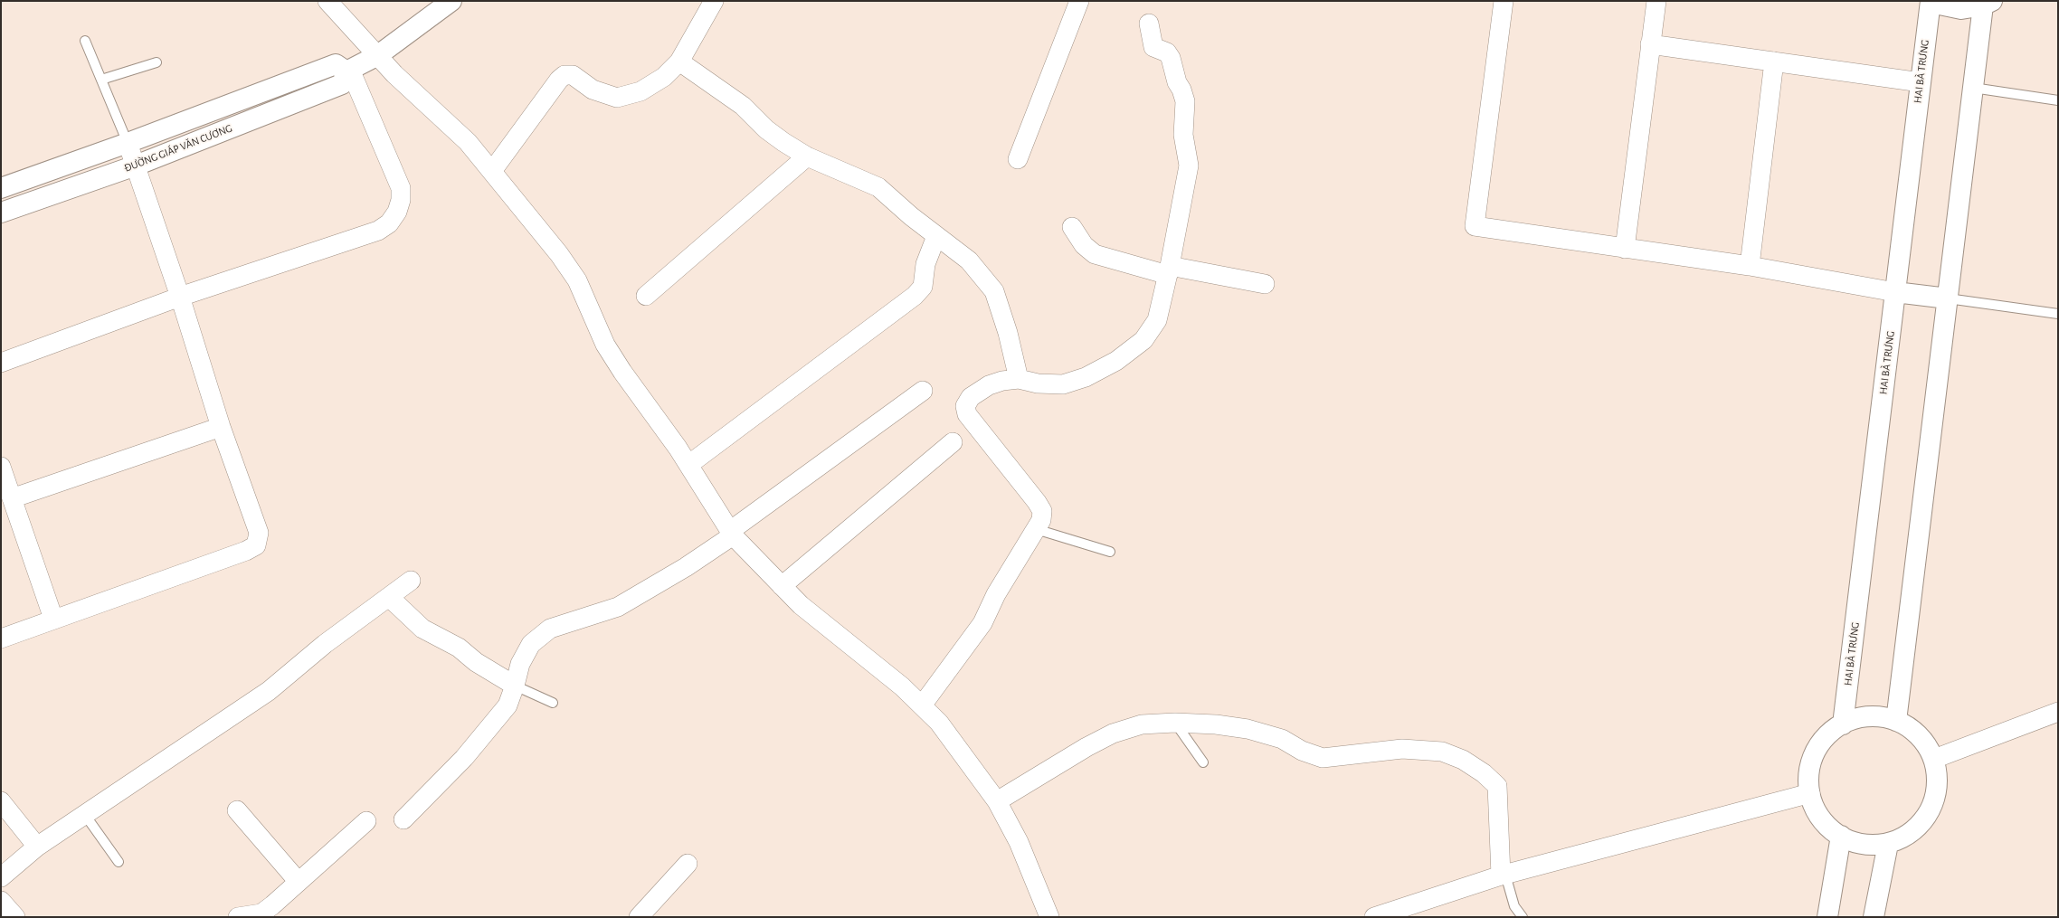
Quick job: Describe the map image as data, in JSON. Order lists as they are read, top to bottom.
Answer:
{
  "streets": {
    "street": ["HAI BÀ TRƯNG", "ĐƯỜNG GIÁP VĂN CƯƠNG"]
  }
}
